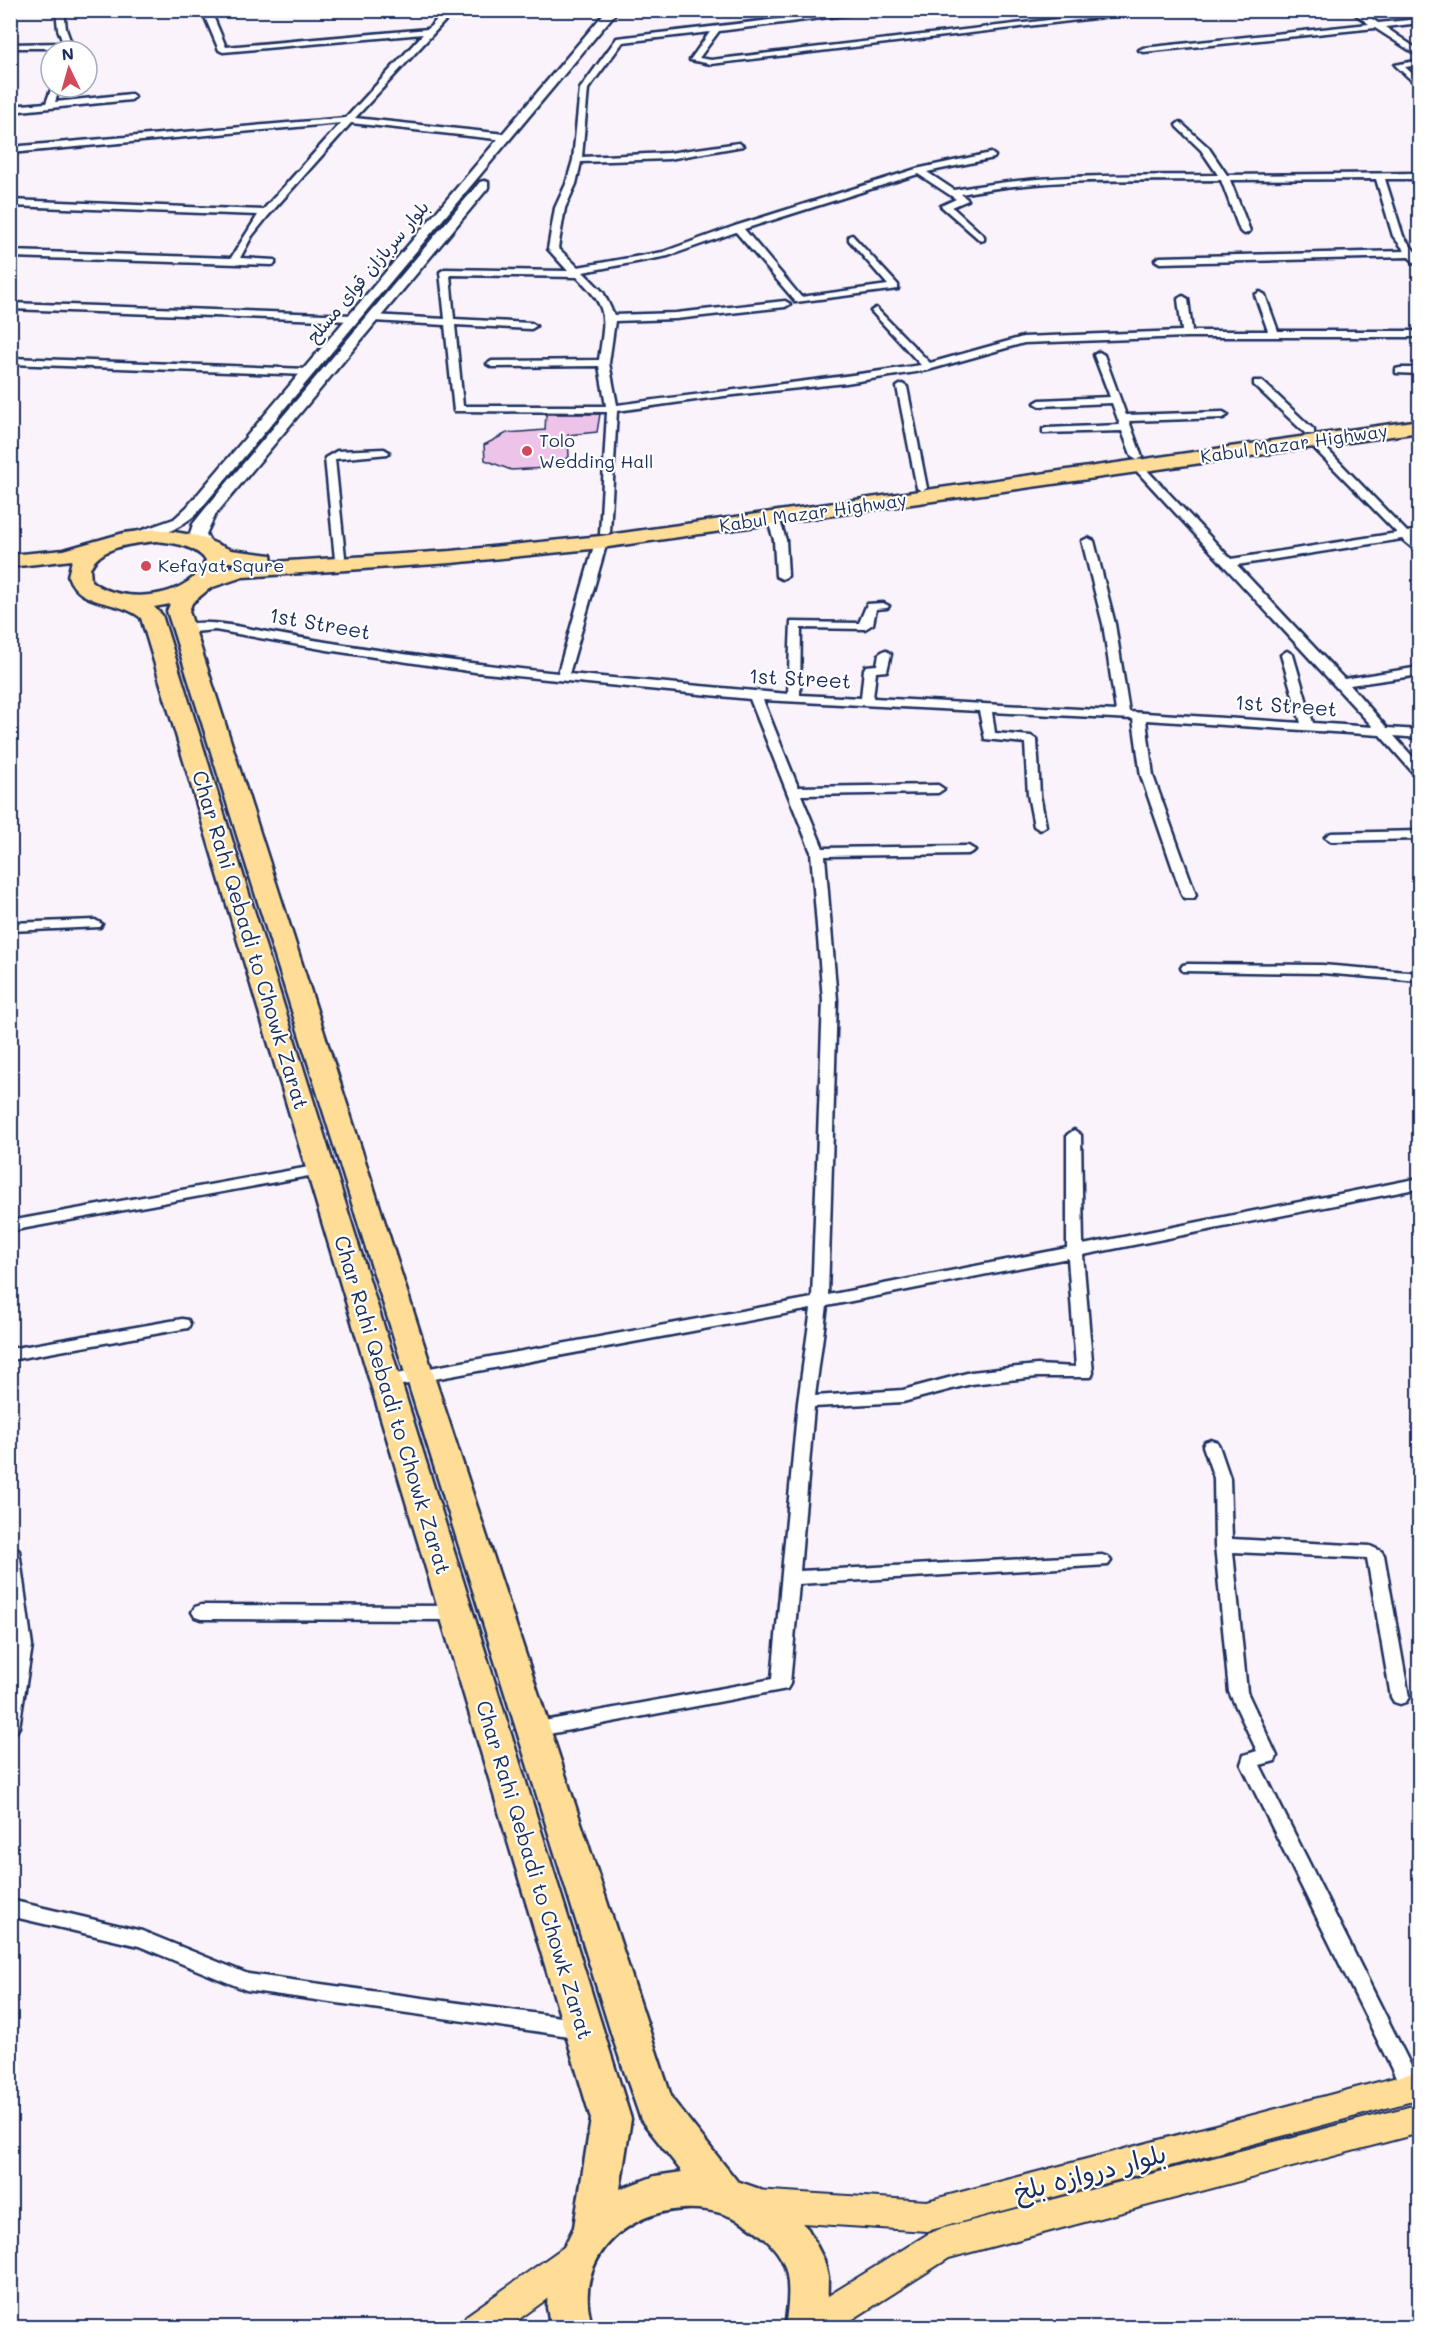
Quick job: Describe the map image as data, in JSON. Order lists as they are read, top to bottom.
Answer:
{
  "streets": {
    "highway": ["Kabul Mazar Highway", "Char Rahi Qebadi to Chowk Zarat"],
    "main road": ["بلوار سربازان قوای مسلح", "بلوار دروازه بلخ"],
    "street": ["1st Street"]
  },
  "crossings": [
    ["بلوار سربازان قوای مسلح", "Kabul Mazar Highway"],
    ["Kabul Mazar Highway", "Char Rahi Qebadi to Chowk Zarat"],
    ["1st Street", "Char Rahi Qebadi to Chowk Zarat"],
    ["Char Rahi Qebadi to Chowk Zarat", "بلوار دروازه بلخ"]
  ],
  "places": ["Tolo Wedding Hall", "Kefayat Squre"],
  "north": "top"
}
